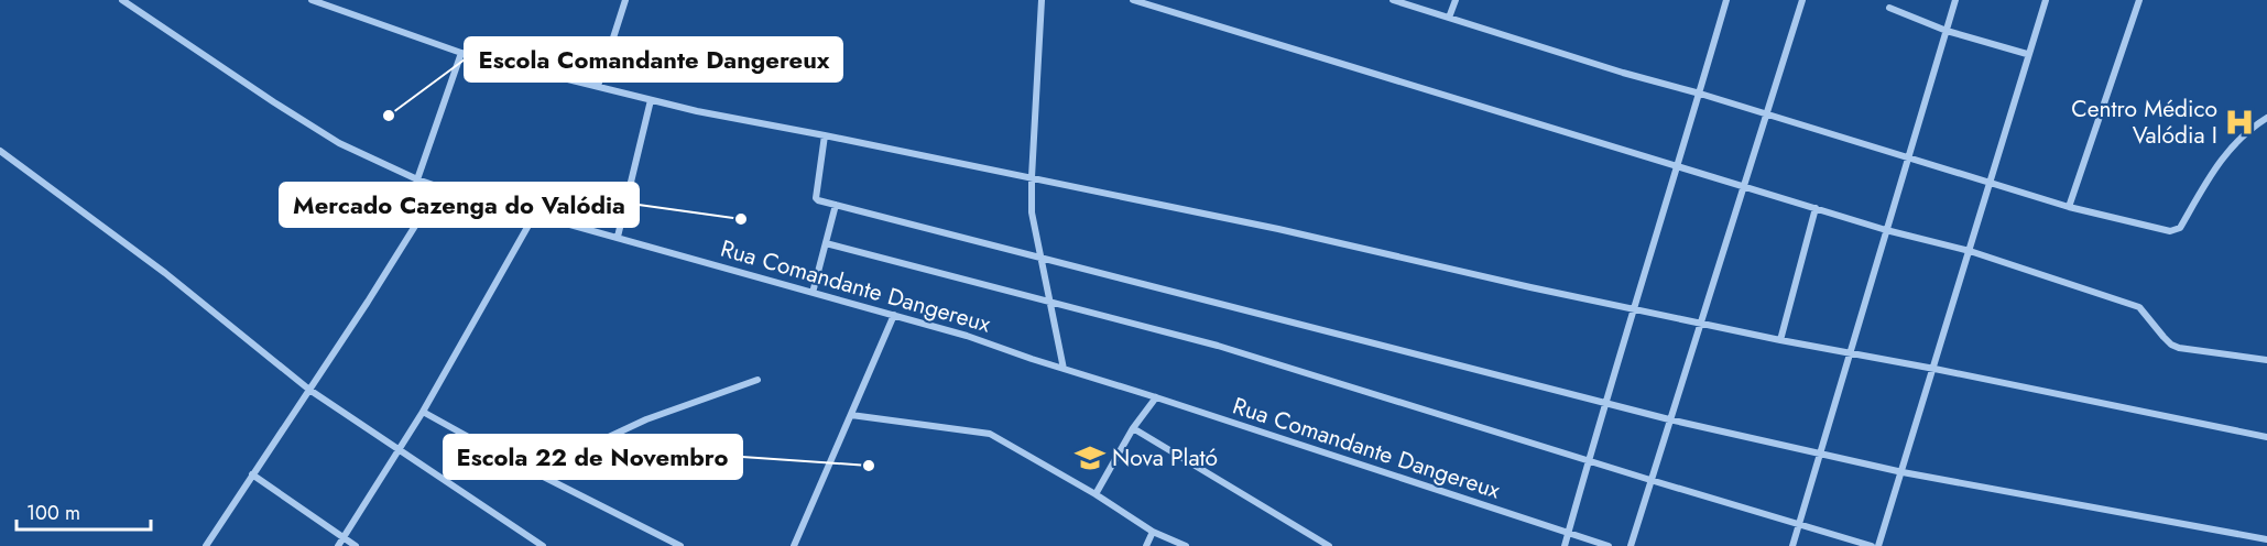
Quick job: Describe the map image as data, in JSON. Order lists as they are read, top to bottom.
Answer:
{
  "streets": {
    "street": ["Rua Comandante Dangereux"]
  },
  "places": {
    "other": ["Escola Comandante Dangereux", "Mercado Cazenga do Valódia", "Escola 22 de Novembro"],
    "hospital": ["Centro Médico Valódia I"],
    "school or university": ["Nova Plató"]
  },
  "scale_bar": "100 m"
}
